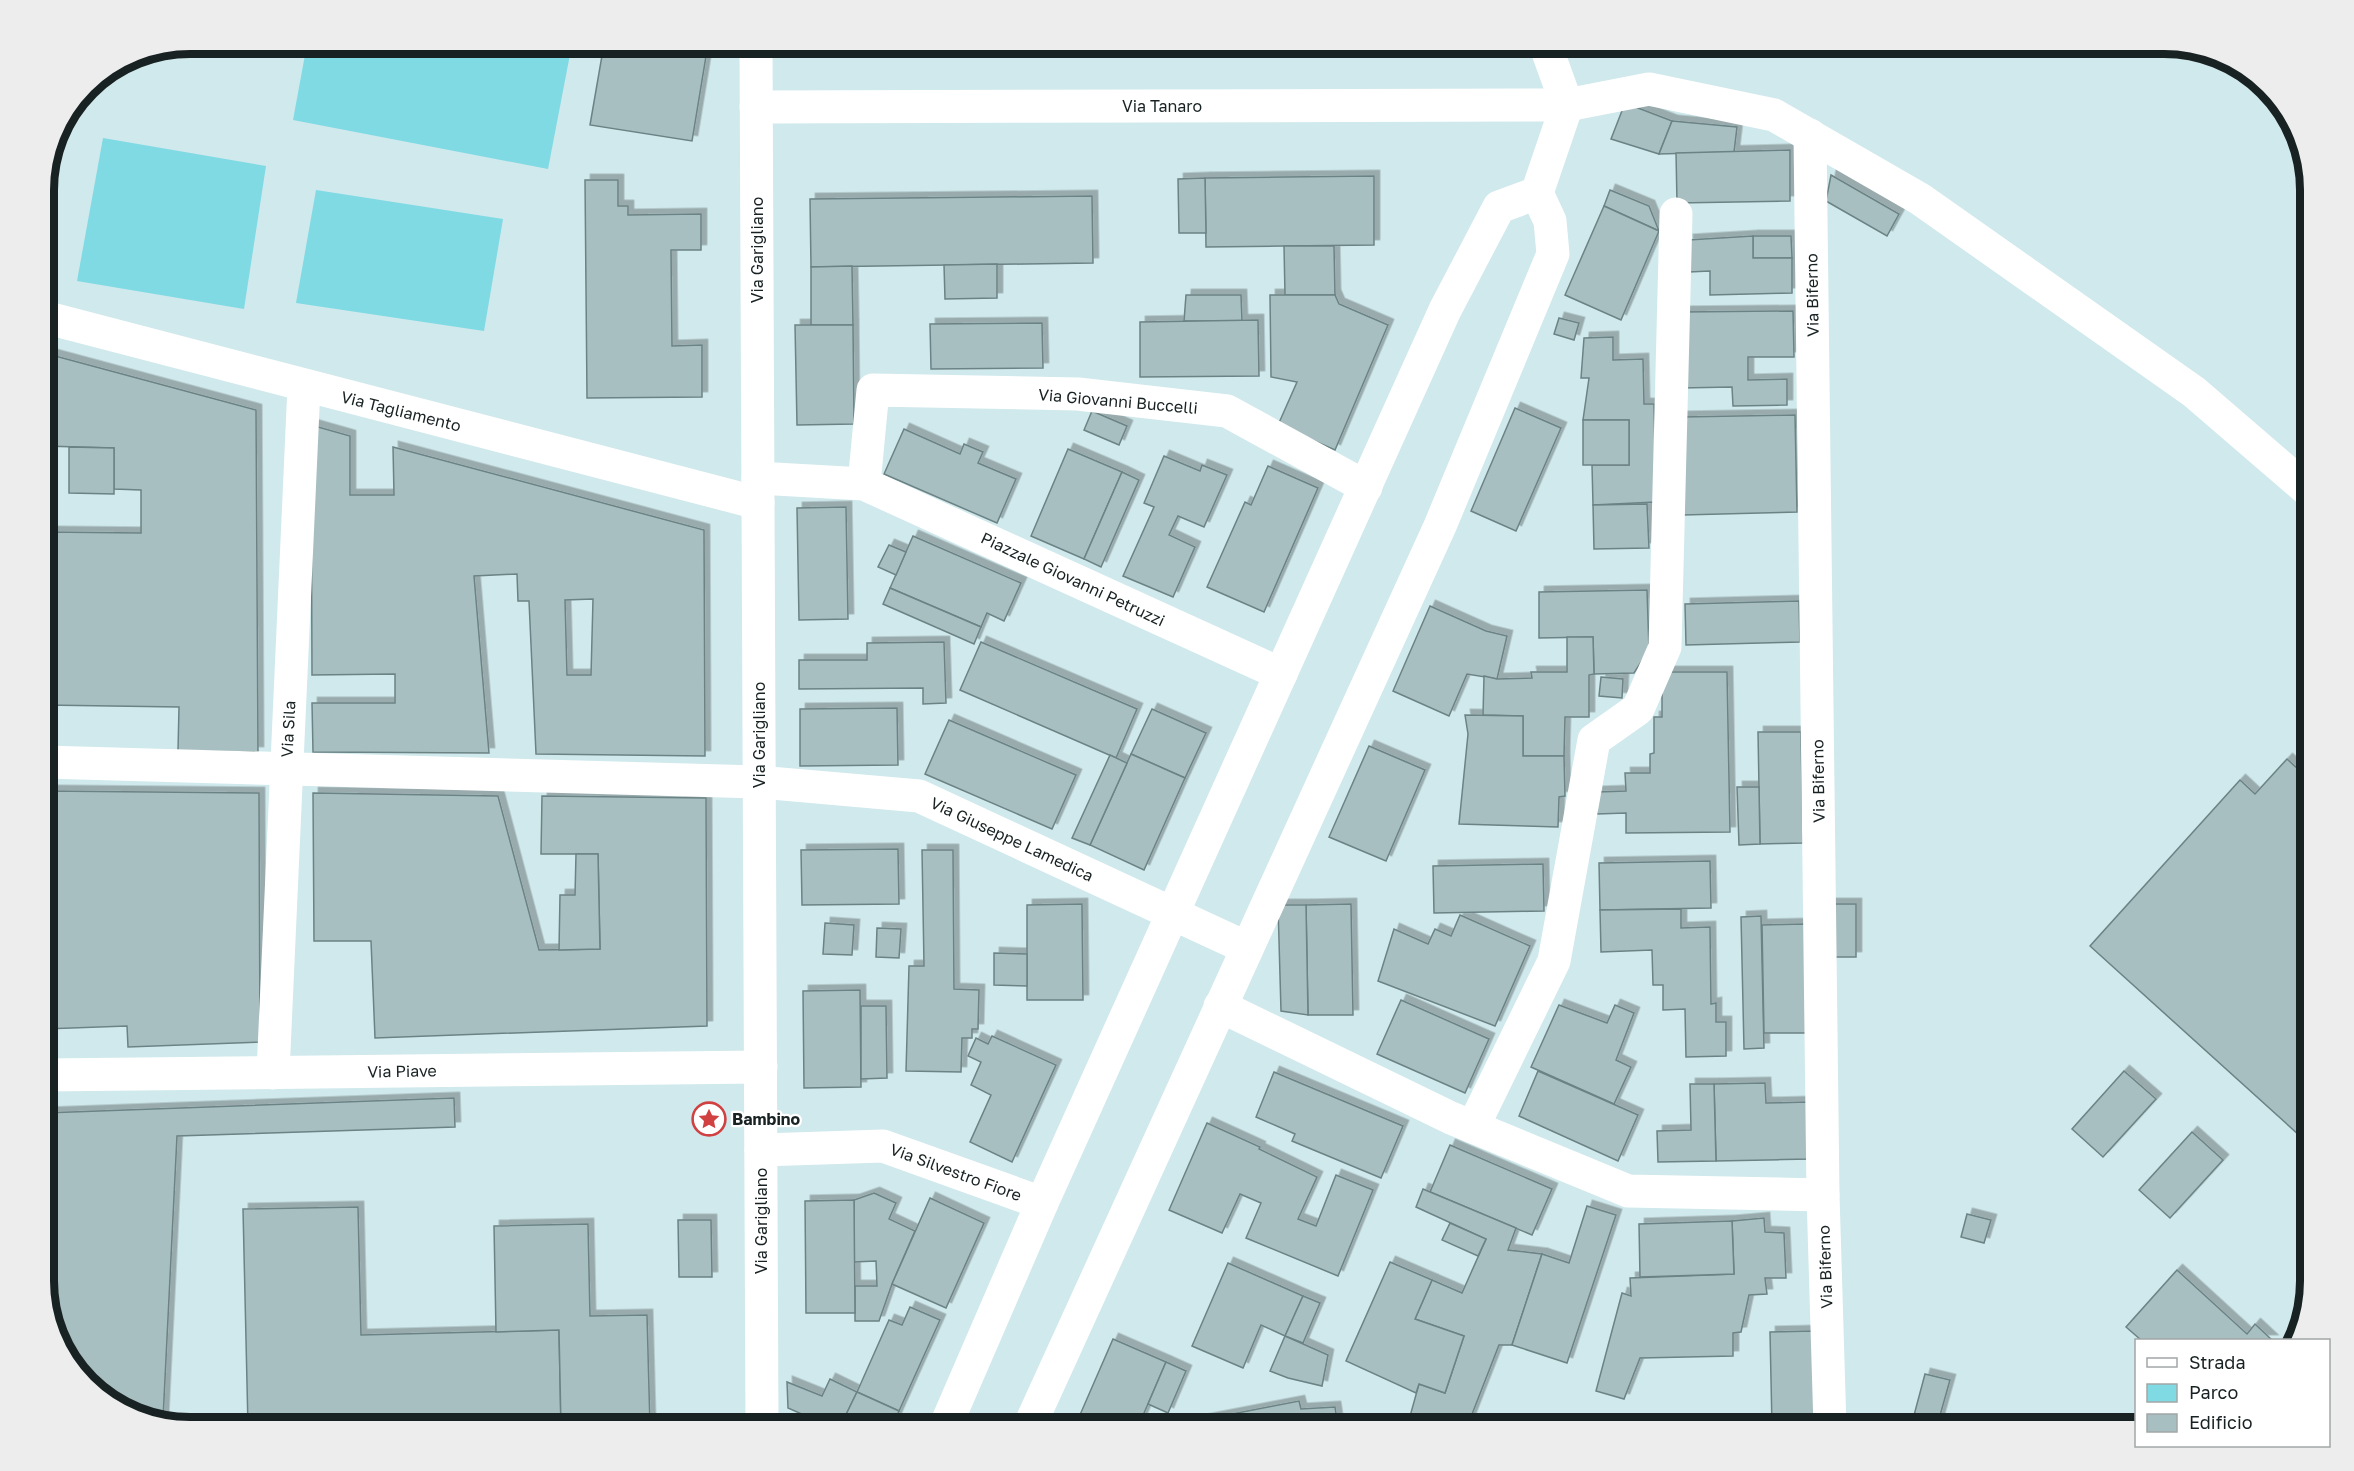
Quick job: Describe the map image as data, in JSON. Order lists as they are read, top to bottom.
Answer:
{
  "streets": {
    "street": [
      "Via Tanaro",
      "Via Garigliano",
      "Via Biferno",
      "Via Giovanni Buccelli",
      "Via Tagliamento",
      "Piazzale Giovanni Petruzzi",
      "Via Sila",
      "Via Giuseppe Lamedica",
      "Via Piave",
      "Via Silvestro Fiore"
    ]
  },
  "crossings": [
    ["Via Tanaro", "Via Garigliano"],
    ["Via Tanaro", "Via Biferno"],
    ["Via Garigliano", "Via Tagliamento"],
    ["Via Garigliano", "Via Giuseppe Lamedica"],
    ["Via Garigliano", "Via Piave"],
    ["Via Garigliano", "Via Silvestro Fiore"],
    ["Via Giovanni Buccelli", "Via Tagliamento"],
    ["Via Giovanni Buccelli", "Piazzale Giovanni Petruzzi"],
    ["Via Tagliamento", "Piazzale Giovanni Petruzzi"],
    ["Via Tagliamento", "Via Sila"],
    ["Via Sila", "Via Giuseppe Lamedica"],
    ["Via Sila", "Via Piave"]
  ],
  "places": {
    "place": ["Bambino"]
  },
  "legend": ["Strada", "Parco", "Edificio"]
}
